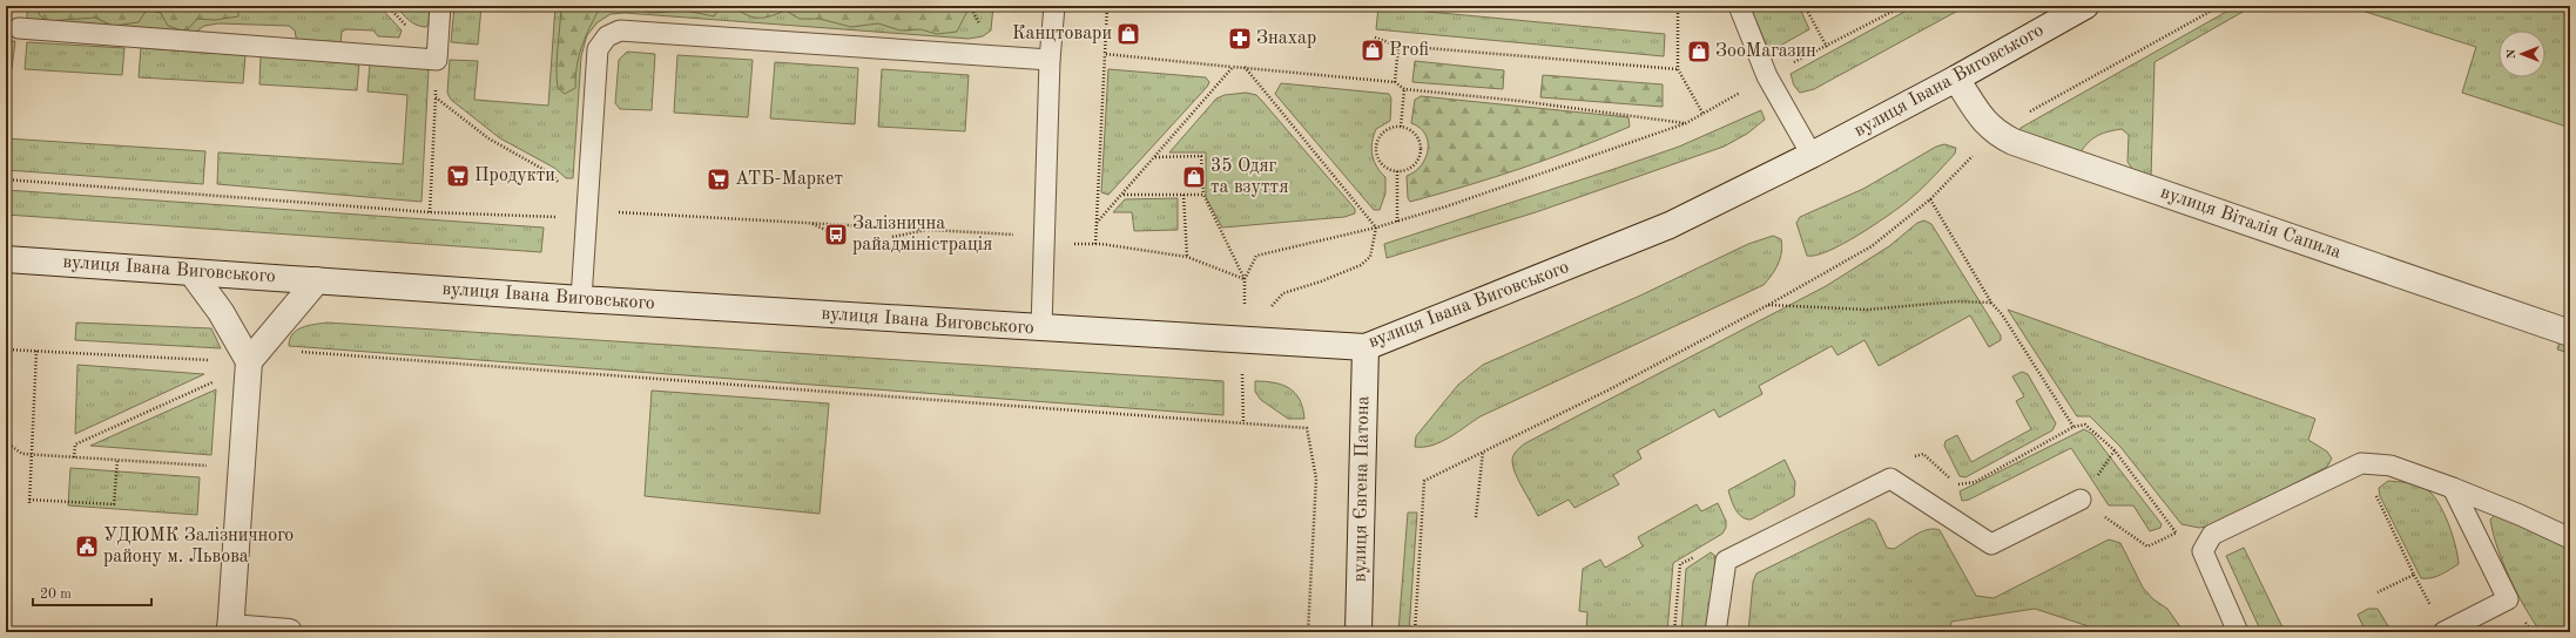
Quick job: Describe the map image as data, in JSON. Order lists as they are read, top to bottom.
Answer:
{
  "streets": {
    "main road": ["вулиця Івана Виговського", "вулиця Віталія Сапила", "вулиця Євгена Патона"]
  },
  "crossings": [
    ["вулиця Івана Виговського", "вулиця Віталія Сапила"],
    ["вулиця Івана Виговського", "вулиця Євгена Патона"]
  ],
  "places": {
    "shop": [
      "Канцтовари",
      "Profi",
      "ЗооМагазин",
      "35 Одяг та взуття"
    ],
    "pharmacy": ["Знахар"],
    "supermarket": ["Продукти", "АТБ-Маркет"],
    "bus stop": ["Залізнична райадміністрація"],
    "public building": ["УДЮМК Залізничного району м. Львова"]
  },
  "scale_bar": "20 m",
  "north": "left"
}
